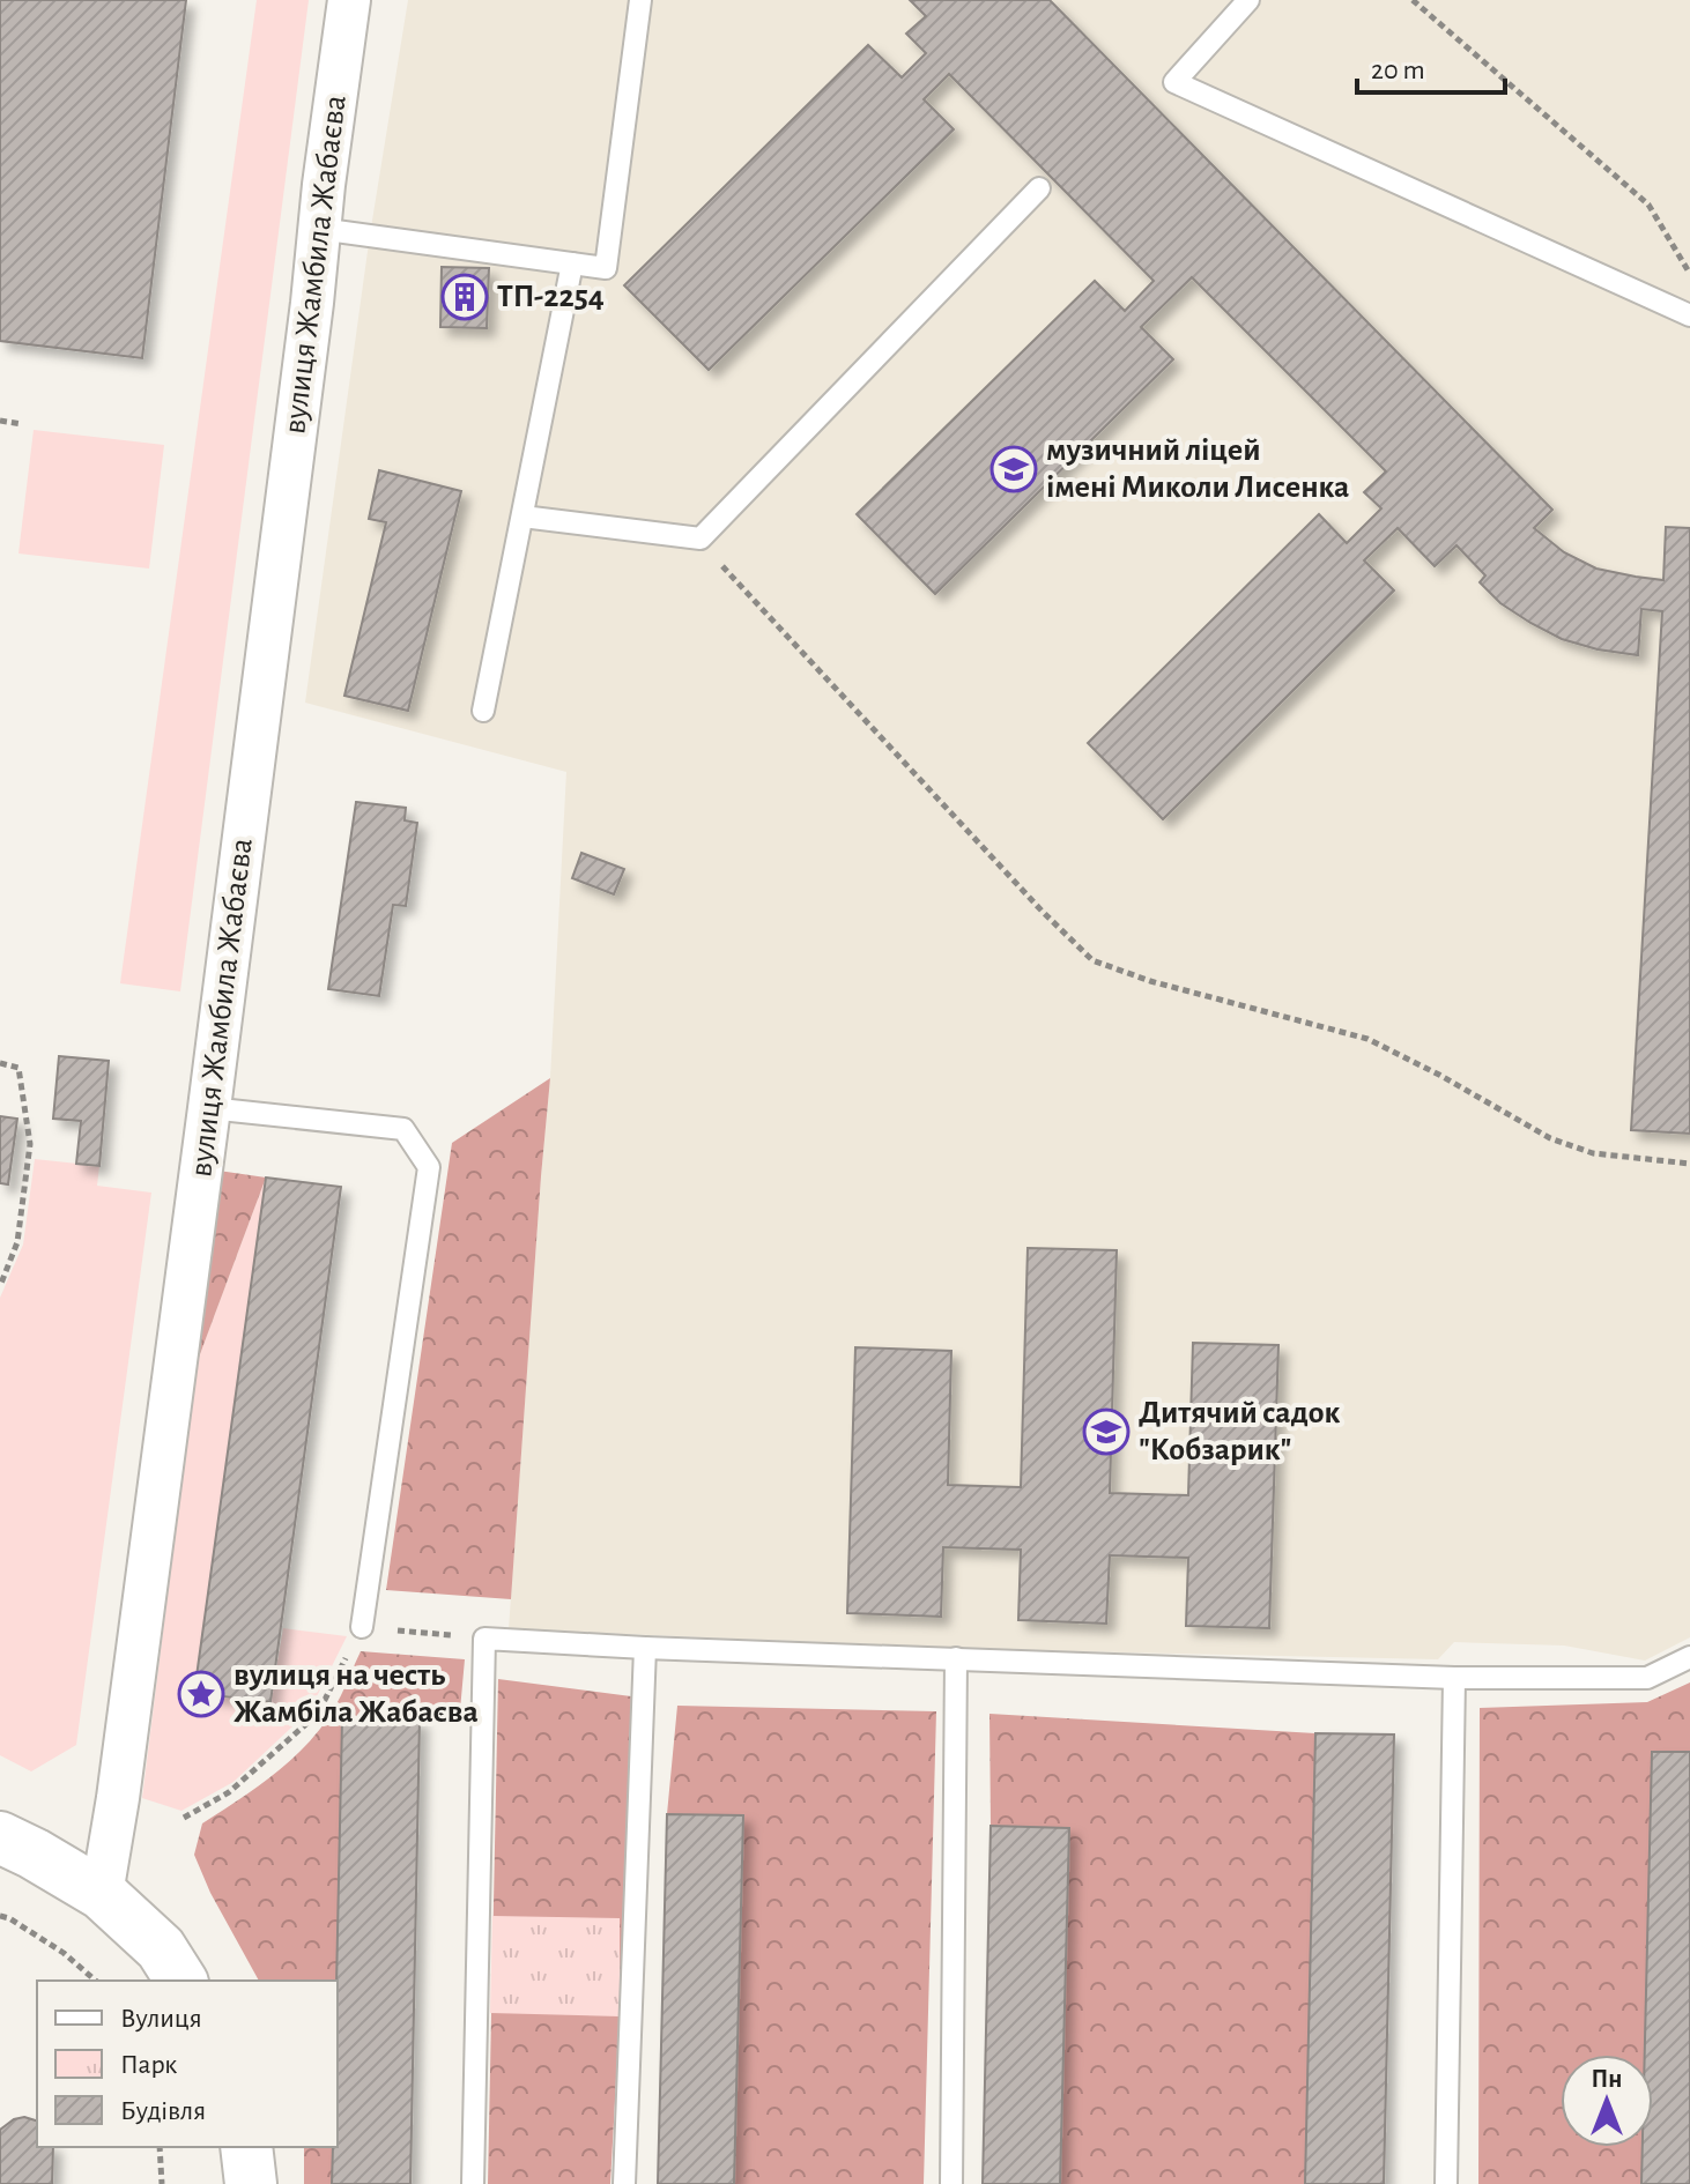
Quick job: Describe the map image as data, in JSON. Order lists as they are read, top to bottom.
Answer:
{
  "streets": {
    "street": ["вулиця Жамбила Жабаєва"]
  },
  "places": {
    "building": ["ТП-2254"],
    "school or university": ["музичний ліцей імені Миколи Лисенка", "Дитячий садок \"Кобзарик\""],
    "place": ["вулиця на честь Жамбіла Жабаєва"]
  },
  "legend": ["Вулиця", "Парк", "Будівля"],
  "scale_bar": "20 m",
  "north": "top"
}
